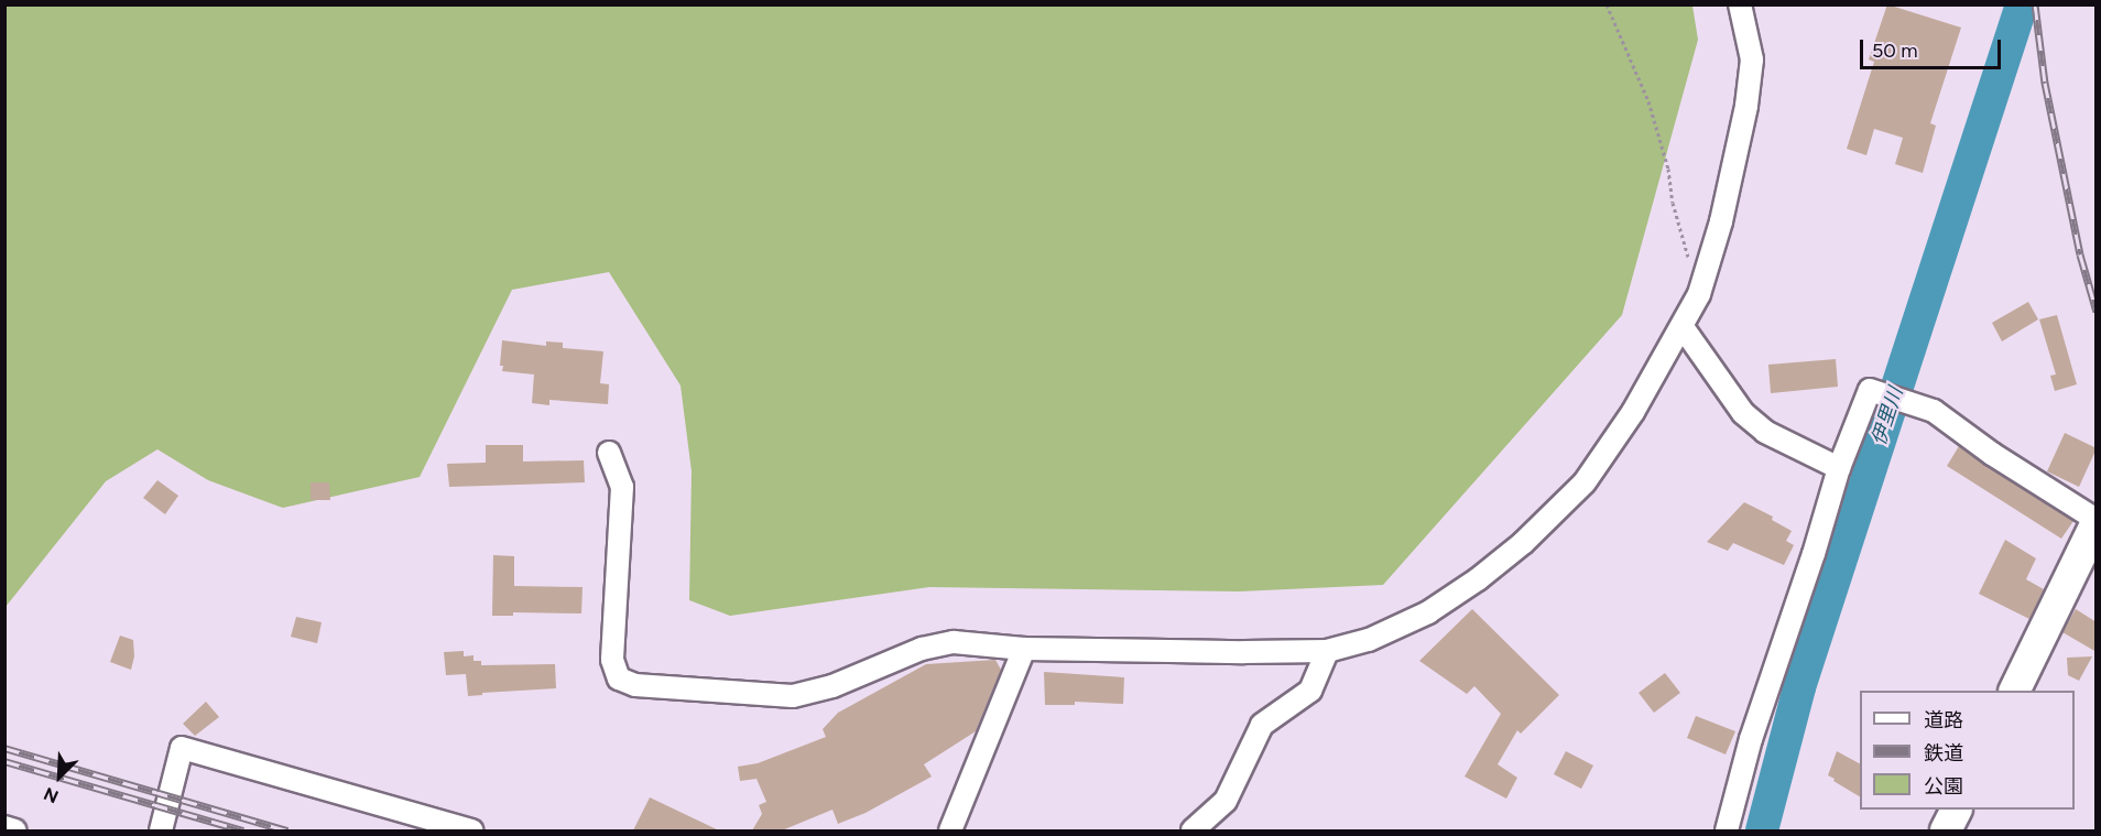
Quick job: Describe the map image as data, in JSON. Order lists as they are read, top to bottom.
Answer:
{
  "water": ["伊里川"],
  "legend": ["道路", "鉄道", "公園"],
  "scale_bar": "50 m",
  "north": "bottom left"
}
